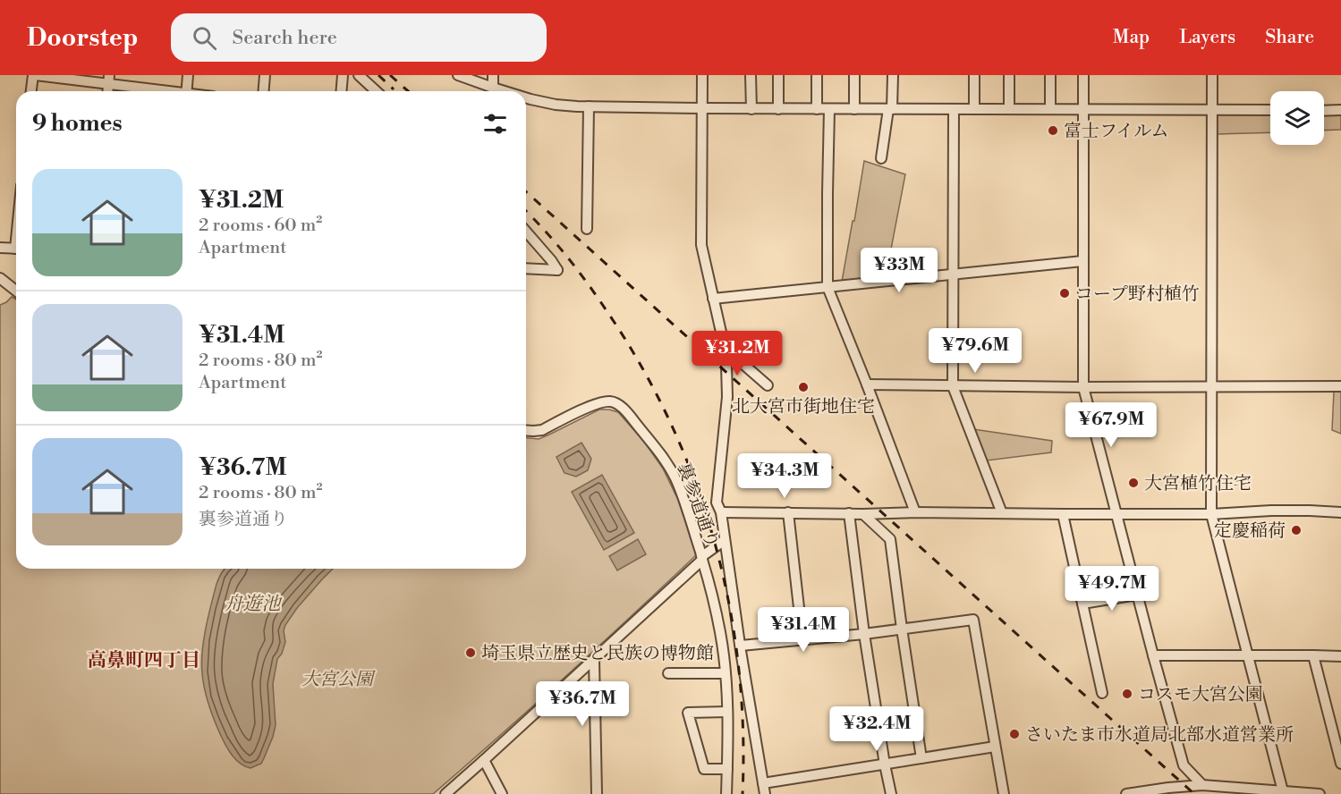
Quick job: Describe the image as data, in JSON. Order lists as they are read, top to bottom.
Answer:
{
  "streets": {
    "street": ["裏参道通り"]
  },
  "districts": ["高鼻町四丁目"],
  "water": ["舟遊池"],
  "parks": ["大宮公園"],
  "places": [
    "富士フイルム",
    "コープ野村植竹",
    "北大宮市街地住宅",
    "大宮植竹住宅",
    "定慶稲荷",
    "埼玉県立歴史と民族の博物館",
    "コスモ大宮公園",
    "さいたま市水道局北部水道営業所"
  ],
  "page": {
    "header": "Doorstep",
    "search": "Search here",
    "nav": ["Map", "Layers", "Share"],
    "heading": "9 homes",
    "list": [
      {
        "name": "¥31.2M",
        "note": "2 rooms · 60 m² · Apartment"
      },
      {
        "name": "¥31.4M",
        "note": "2 rooms · 80 m² · Apartment"
      },
      {
        "name": "¥36.7M",
        "note": "2 rooms · 80 m² · 裏参道通り"
      }
    ],
    "price": [
      "¥33M",
      "¥79.6M",
      "¥31.2M",
      "¥67.9M",
      "¥34.3M",
      "¥49.7M",
      "¥31.4M",
      "¥36.7M",
      "¥32.4M"
    ]
  }
}
